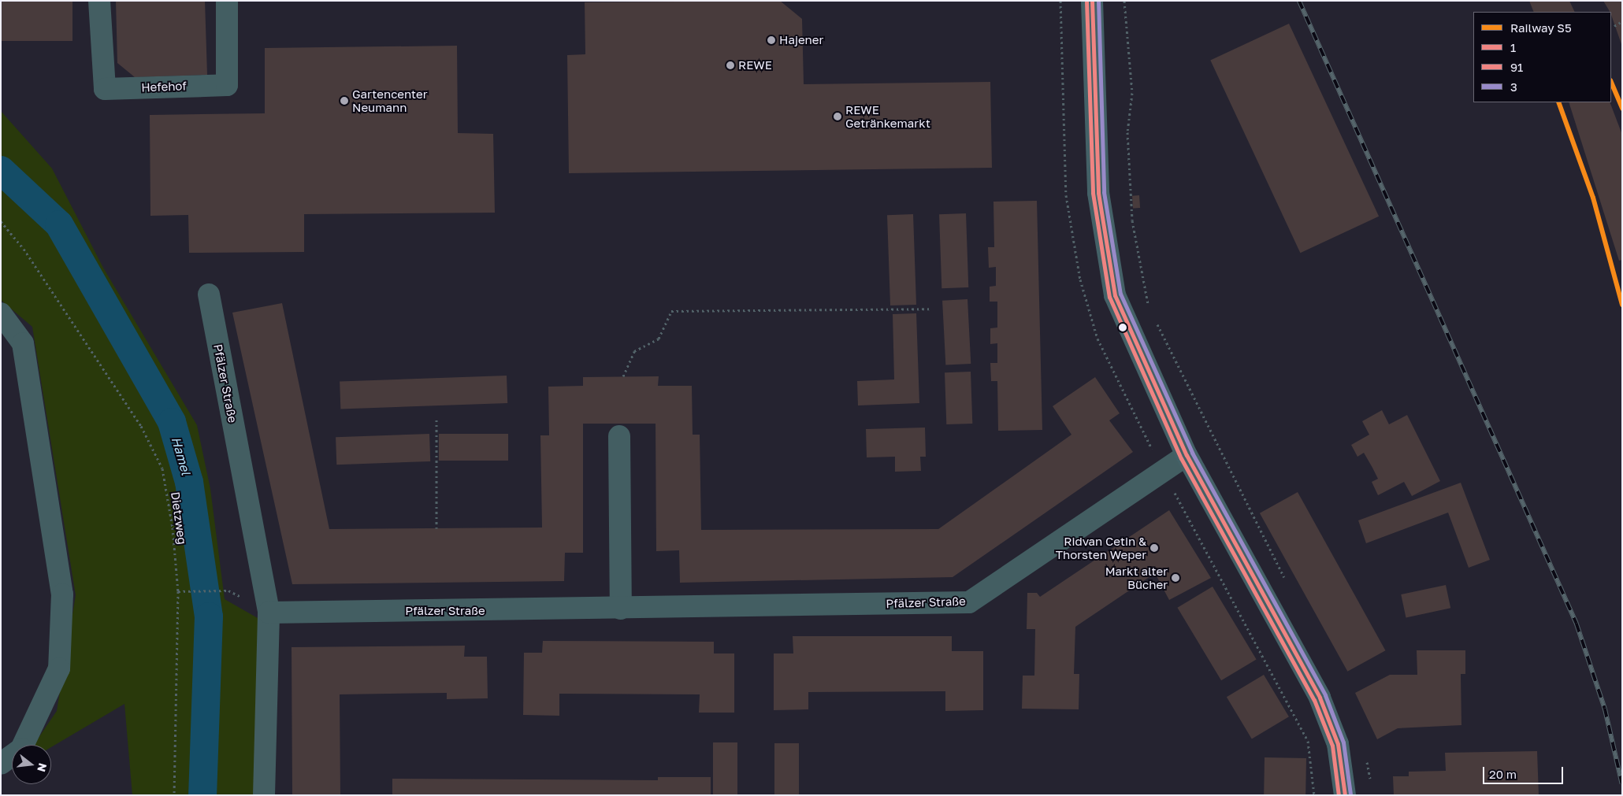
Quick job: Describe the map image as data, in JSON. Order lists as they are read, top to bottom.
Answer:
{
  "streets": {
    "street": ["Hefehof", "Pfälzer Straße"],
    "path": ["Dietzweg"]
  },
  "water": ["Hamel"],
  "places": [
    "Hajener",
    "REWE",
    "Gartencenter Neumann",
    "REWE Getränkemarkt",
    "Ridvan Cetin & Thorsten Weper",
    "Markt alter Bücher"
  ],
  "lines": [
    "transit line 1",
    "transit line 91",
    "transit line 3",
    "rail line S5"
  ],
  "legend": [
    "Railway S5",
    "1",
    "91",
    "3"
  ],
  "scale_bar": "20 m",
  "north": "right"
}
